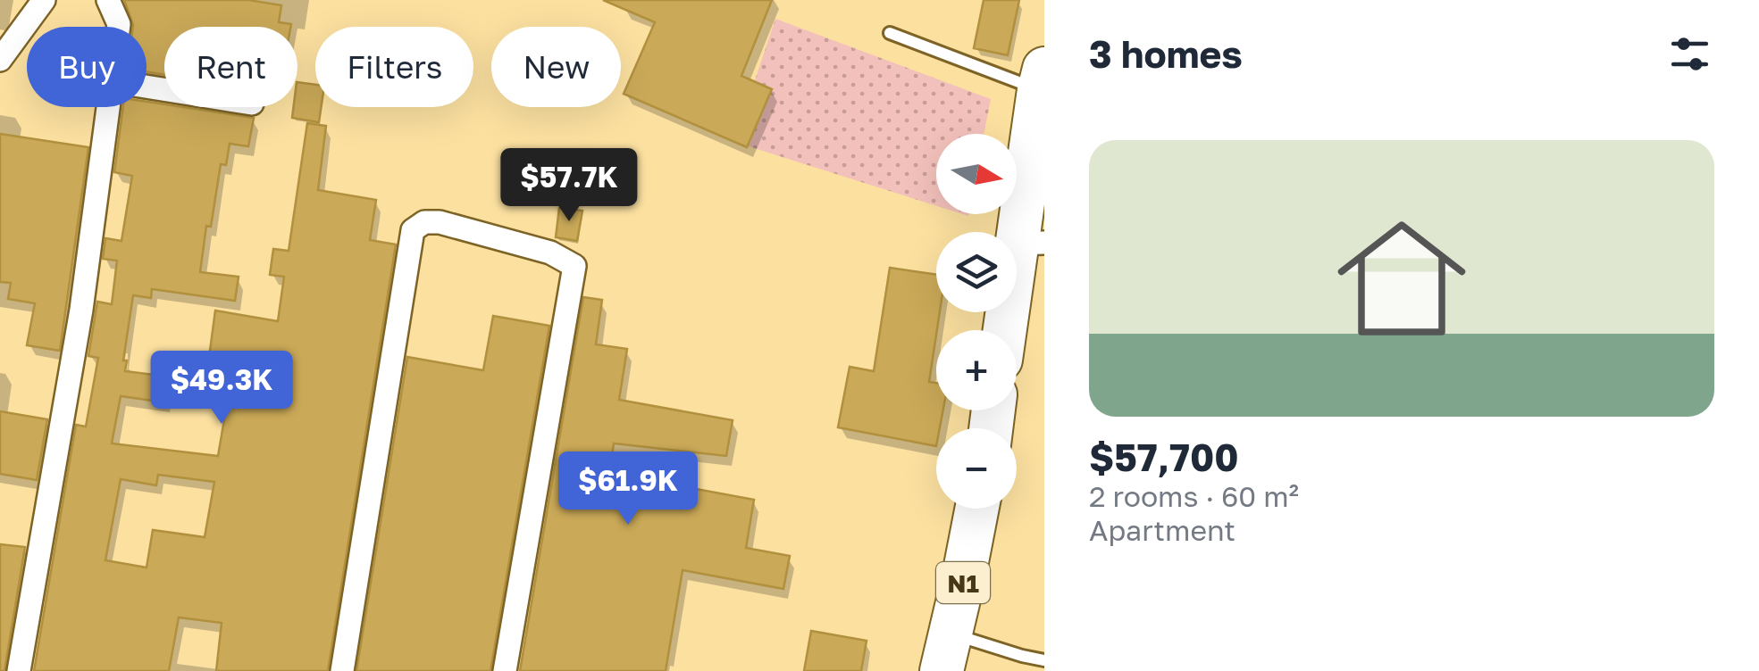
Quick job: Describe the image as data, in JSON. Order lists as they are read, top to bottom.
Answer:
{
  "streets": {
    "highway": ["N1"]
  },
  "north": "right",
  "page": {
    "heading": "3 homes",
    "chip": [
      "Buy",
      "Rent",
      "Filters",
      "New"
    ],
    "list": [
      {
        "name": "$57,700",
        "note": "2 rooms · 60 m² · Apartment"
      }
    ],
    "map_buttons": ["+", "−"],
    "price": ["$57.7K", "$49.3K", "$61.9K"]
  }
}
